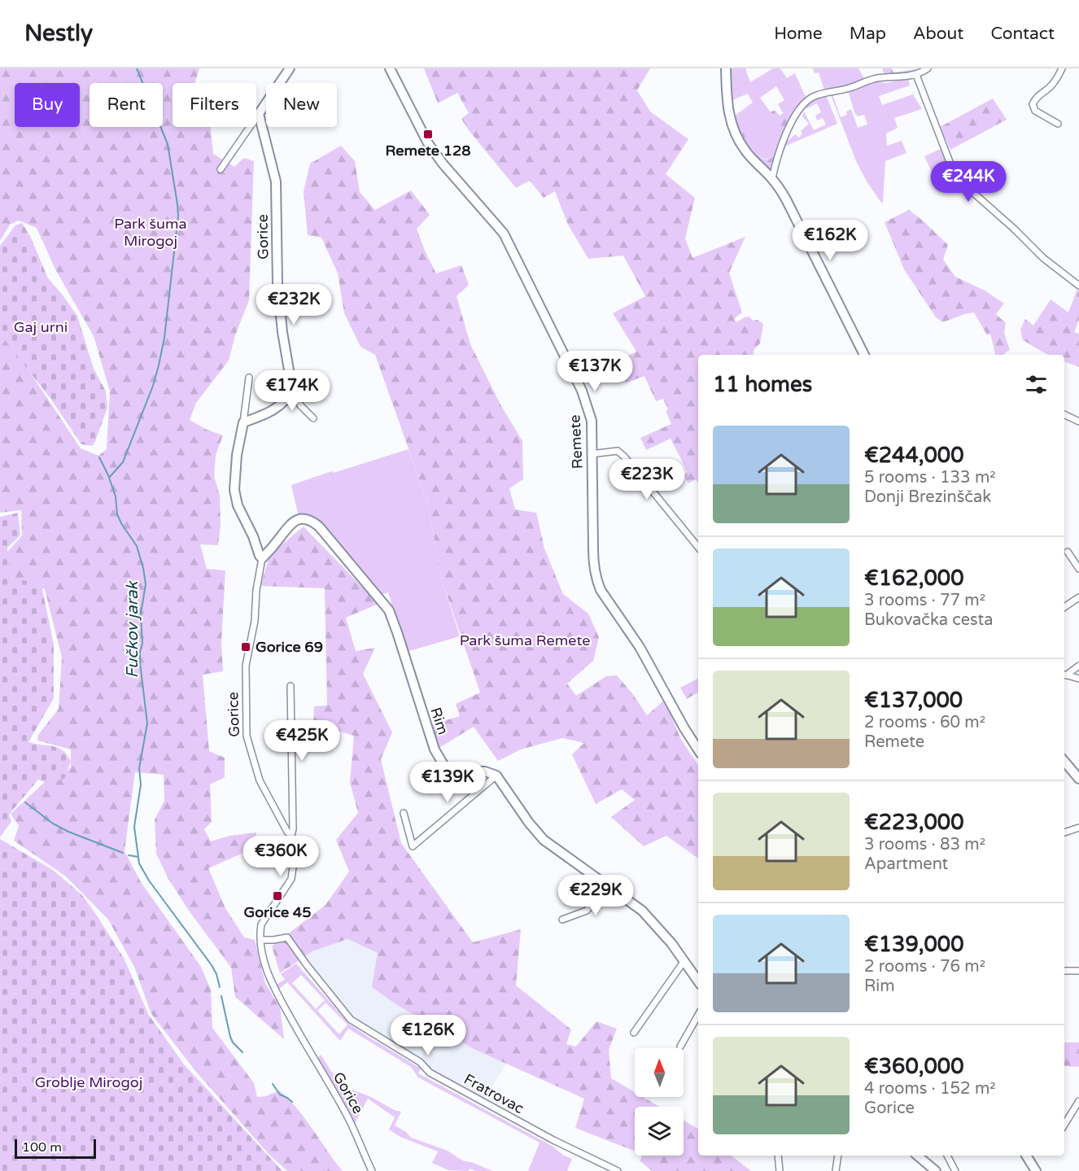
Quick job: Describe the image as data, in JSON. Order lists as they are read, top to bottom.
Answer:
{
  "streets": {
    "street": [
      "Gorice",
      "Remete",
      "Rim",
      "Fratrovac"
    ]
  },
  "crossings": [
    ["Gorice", "Rim"],
    ["Gorice", "Fratrovac"]
  ],
  "water": ["Fučkov jarak"],
  "parks": [
    "Park šuma Mirogoj",
    "Gaj urni",
    "Park šuma Remete",
    "Groblje Mirogoj"
  ],
  "places": {
    "transit": ["Remete 128", "Gorice 69", "Gorice 45"]
  },
  "scale_bar": "100 m",
  "north": "top",
  "page": {
    "header": "Nestly",
    "nav": [
      "Home",
      "Map",
      "About",
      "Contact"
    ],
    "chip": [
      "Buy",
      "Rent",
      "Filters",
      "New"
    ],
    "price": [
      "€244K",
      "€162K",
      "€232K",
      "€137K",
      "€174K",
      "€223K",
      "€425K",
      "€139K",
      "€360K",
      "€229K",
      "€126K"
    ],
    "heading": "11 homes",
    "list": [
      {
        "name": "€244,000",
        "note": "5 rooms · 133 m² · Donji Brezinščak"
      },
      {
        "name": "€162,000",
        "note": "3 rooms · 77 m² · Bukovačka cesta"
      },
      {
        "name": "€137,000",
        "note": "2 rooms · 60 m² · Remete"
      },
      {
        "name": "€223,000",
        "note": "3 rooms · 83 m² · Apartment"
      },
      {
        "name": "€139,000",
        "note": "2 rooms · 76 m² · Rim"
      },
      {
        "name": "€360,000",
        "note": "4 rooms · 152 m² · Gorice"
      }
    ],
    "scale": "100 m"
  }
}
